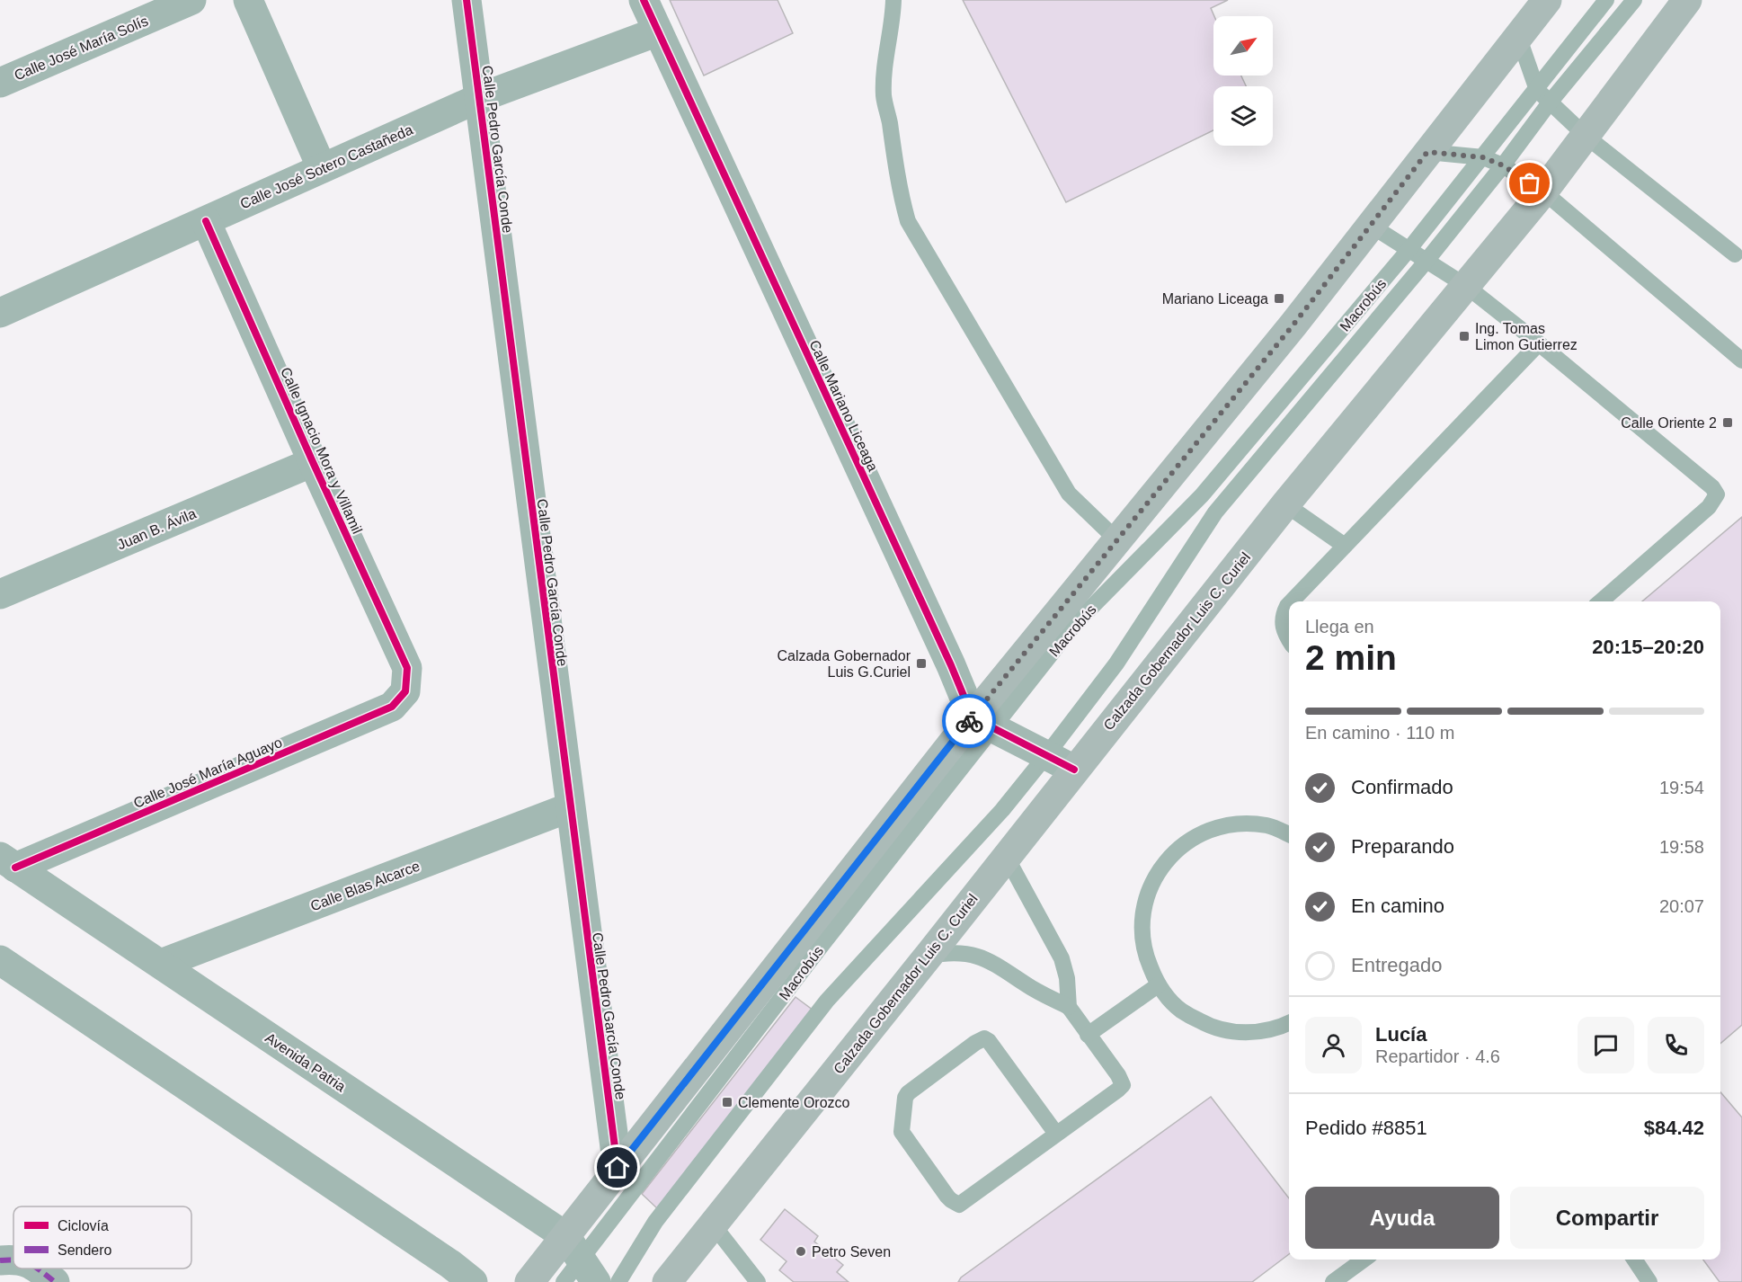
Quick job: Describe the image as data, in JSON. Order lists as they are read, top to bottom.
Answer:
{
  "streets": {
    "main road": ["Calzada Gobernador Luis C. Curiel"],
    "street": [
      "Calle José María Solís",
      "Calle Pedro García Conde",
      "Calle José Sotero Castañeda",
      "Calle Mariano Liceaga",
      "Calle Ignacio Mora y Villamil",
      "Juan B. Ávila",
      "Calle José María Aguayo",
      "Calle Blas Alcarce",
      "Avenida Patria"
    ],
    "lane": ["Macrobús"]
  },
  "crossings": [
    ["Calle Pedro García Conde", "Calle José Sotero Castañeda"],
    ["Calle Pedro García Conde", "Calle Blas Alcarce"],
    ["Calle José Sotero Castañeda", "Calle Mariano Liceaga"],
    ["Calle José Sotero Castañeda", "Calle Ignacio Mora y Villamil"],
    ["Macrobús", "Calle Mariano Liceaga"],
    ["Macrobús", "Avenida Patria"],
    ["Calle Ignacio Mora y Villamil", "Juan B. Ávila"],
    ["Calle Ignacio Mora y Villamil", "Calle José María Aguayo"],
    ["Calle José María Aguayo", "Avenida Patria"],
    ["Calle Blas Alcarce", "Avenida Patria"]
  ],
  "places": {
    "transit": [
      "Mariano Liceaga",
      "Ing. Tomas Limon Gutierrez",
      "Calle Oriente 2",
      "Calzada Gobernador Luis G.Curiel",
      "Clemente Orozco"
    ],
    "other": ["Petro Seven"]
  },
  "legend": ["Ciclovía", "Sendero"],
  "north": "top right",
  "page": {
    "heading": ["2 min", "Llega en", "20:15–20:20"],
    "panel": [
      "Lucía",
      "Repartidor · 4.6",
      "Pedido #8851",
      "$84.42"
    ],
    "bar": "En camino · 110 m",
    "list": [
      ["Confirmado", "19:54"],
      ["Preparando", "19:58"],
      ["En camino", "20:07"],
      "Entregado"
    ],
    "buttons": ["Ayuda", "Compartir"]
  }
}
